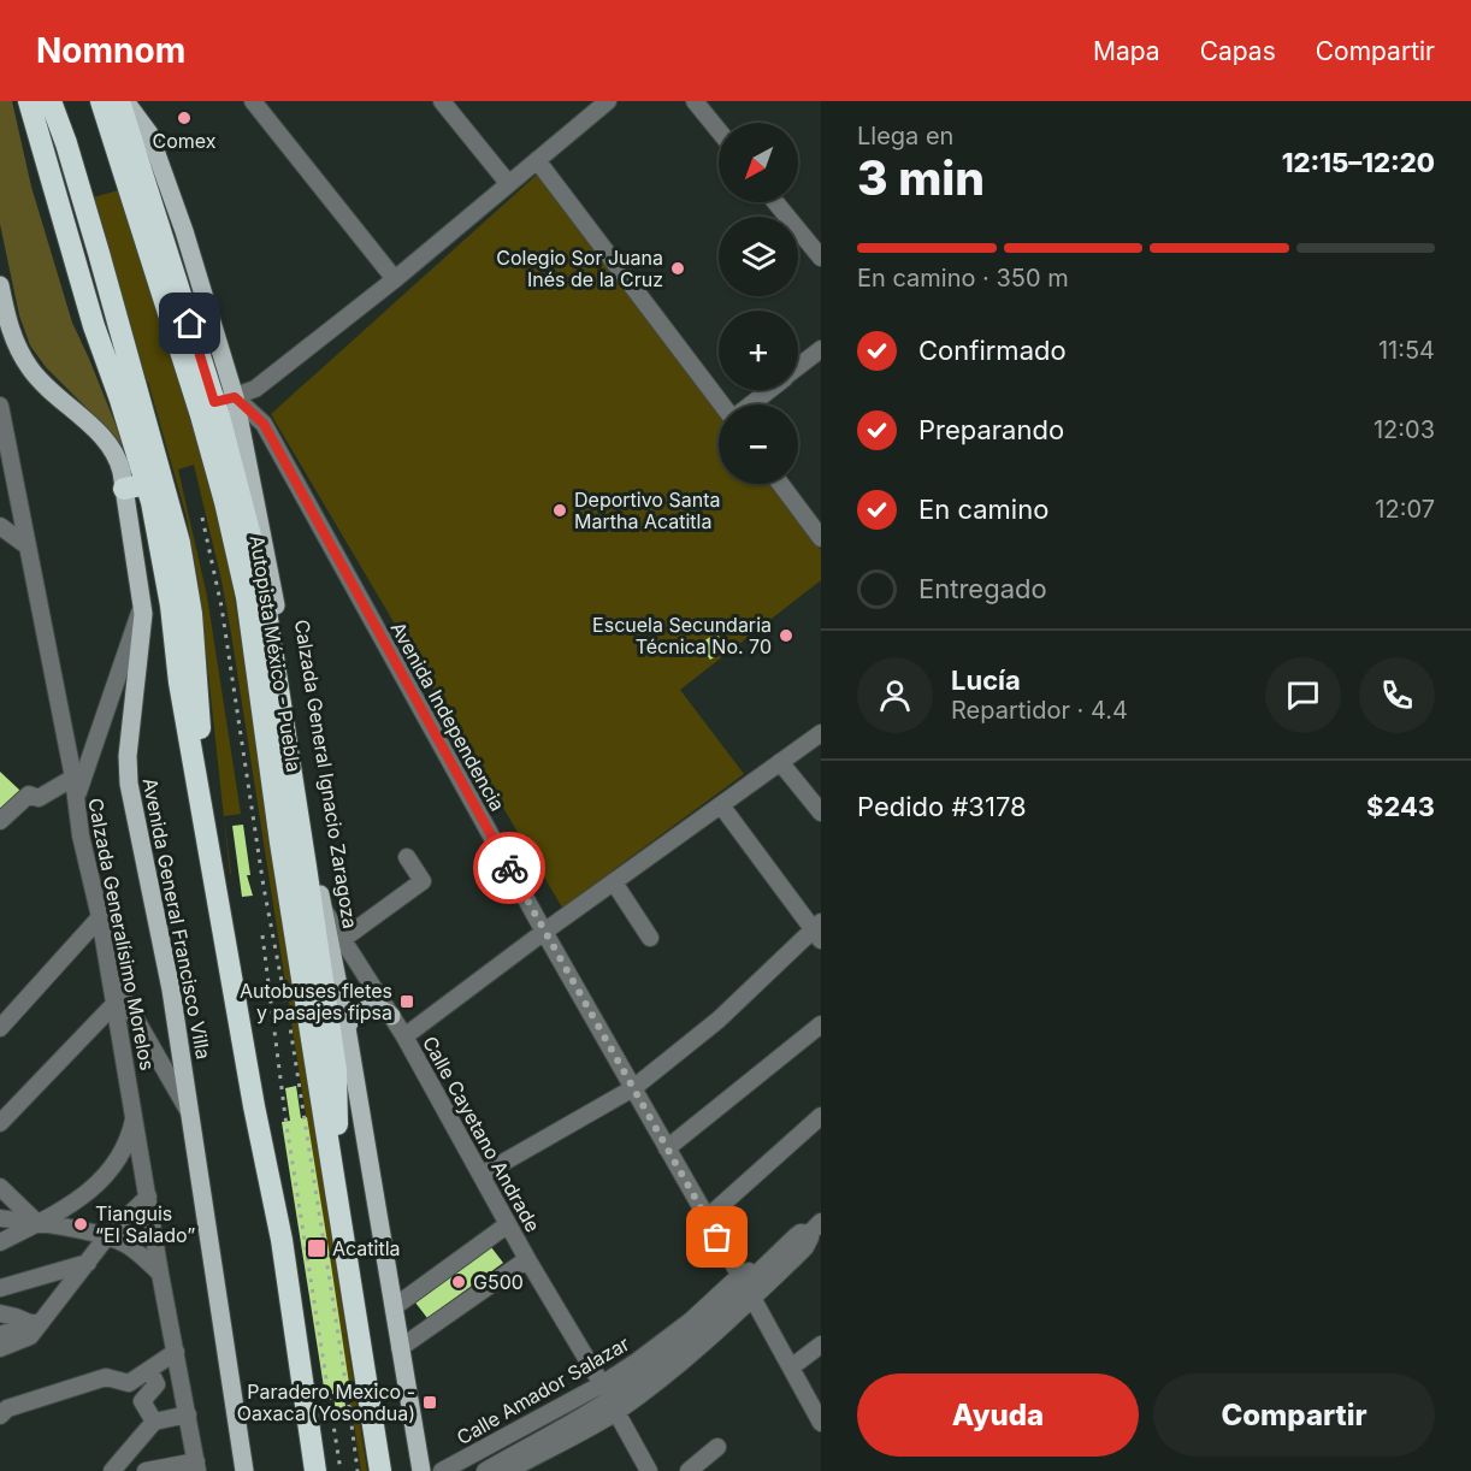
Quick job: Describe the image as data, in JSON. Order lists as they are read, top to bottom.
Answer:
{
  "streets": {
    "highway": ["Autopista México - Puebla", "Calzada General Ignacio Zaragoza"],
    "main road": ["Avenida General Francisco Villa"],
    "street": [
      "Avenida Independencia",
      "Calzada Generalísimo Morelos",
      "Calle Cayetano Andrade",
      "Calle Amador Salazar"
    ]
  },
  "crossings": [
    ["Avenida Independencia", "Calzada General Ignacio Zaragoza"],
    ["Avenida Independencia", "Calle Amador Salazar"],
    ["Calzada General Ignacio Zaragoza", "Calle Cayetano Andrade"],
    ["Calle Cayetano Andrade", "Calle Amador Salazar"]
  ],
  "places": {
    "other": [
      "Comex",
      "Colegio Sor Juana Inés de la Cruz",
      "Deportivo Santa Martha Acatitla",
      "Escuela Secundaria Técnica No. 70",
      "Tianguis “El Salado”",
      "G500"
    ],
    "transit": ["Autobuses fletes y pasajes fipsa", "Acatitla", "Paradero Mexico - Oaxaca (Yosondua)"]
  },
  "north": "bottom left",
  "page": {
    "header": "Nomnom",
    "nav": ["Mapa", "Capas", "Compartir"],
    "heading": ["3 min", "Llega en", "12:15–12:20"],
    "panel": [
      "Lucía",
      "Repartidor · 4.4",
      "Pedido #3178",
      "$243"
    ],
    "map_buttons": ["+", "−"],
    "bar": "En camino · 350 m",
    "list": [
      ["Confirmado", "11:54"],
      ["Preparando", "12:03"],
      ["En camino", "12:07"],
      "Entregado"
    ],
    "buttons": ["Ayuda", "Compartir"]
  }
}
